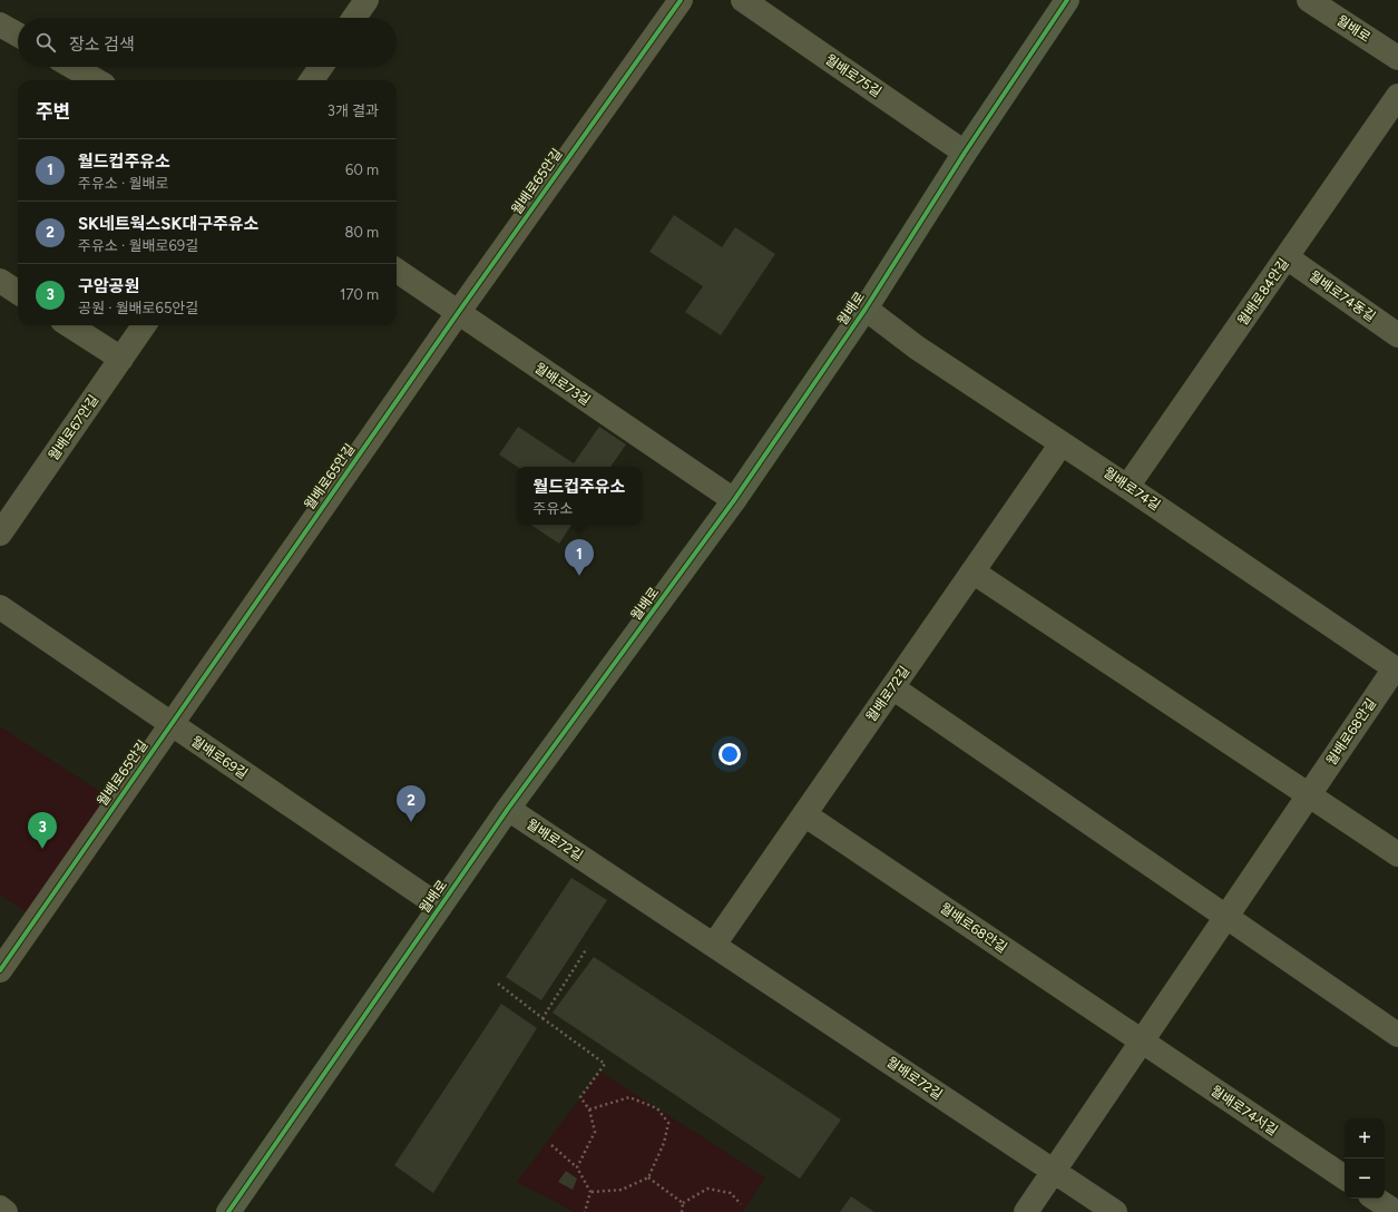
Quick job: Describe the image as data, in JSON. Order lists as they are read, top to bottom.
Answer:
{
  "streets": {
    "main road": ["월배로"],
    "street": [
      "월배로75길",
      "월배로65안길",
      "월배로84안길",
      "월배로74동길",
      "월배로73길",
      "월배로67안길",
      "월배로74길",
      "월배로72길",
      "월배로68안길",
      "월배로69길",
      "월배로74서길"
    ]
  },
  "crossings": [
    ["월배로", "월배로75길"],
    ["월배로", "월배로73길"],
    ["월배로", "월배로74길"],
    ["월배로", "월배로72길"],
    ["월배로", "월배로69길"],
    ["월배로65안길", "월배로73길"],
    ["월배로65안길", "월배로69길"],
    ["월배로84안길", "월배로74동길"],
    ["월배로84안길", "월배로74길"],
    ["월배로74길", "월배로72길"],
    ["월배로74길", "월배로68안길"],
    ["월배로72길", "월배로68안길"],
    ["월배로68안길", "월배로74서길"]
  ],
  "page": {
    "search": "장소 검색",
    "heading": ["주변", "3개 결과"],
    "list": [
      {
        "mark": "1",
        "name": "월드컵주유소",
        "note": "주유소 · 월배로",
        "value": "60 m"
      },
      {
        "mark": "2",
        "name": "SK네트웍스SK대구주유소",
        "note": "주유소 · 월배로69길",
        "value": "80 m"
      },
      {
        "mark": "3",
        "name": "구암공원",
        "note": "공원 · 월배로65안길",
        "value": "170 m"
      }
    ],
    "popup": ["월드컵주유소", "주유소"],
    "pins": ["1", "2", "3"],
    "map_buttons": ["+", "−"]
  }
}
